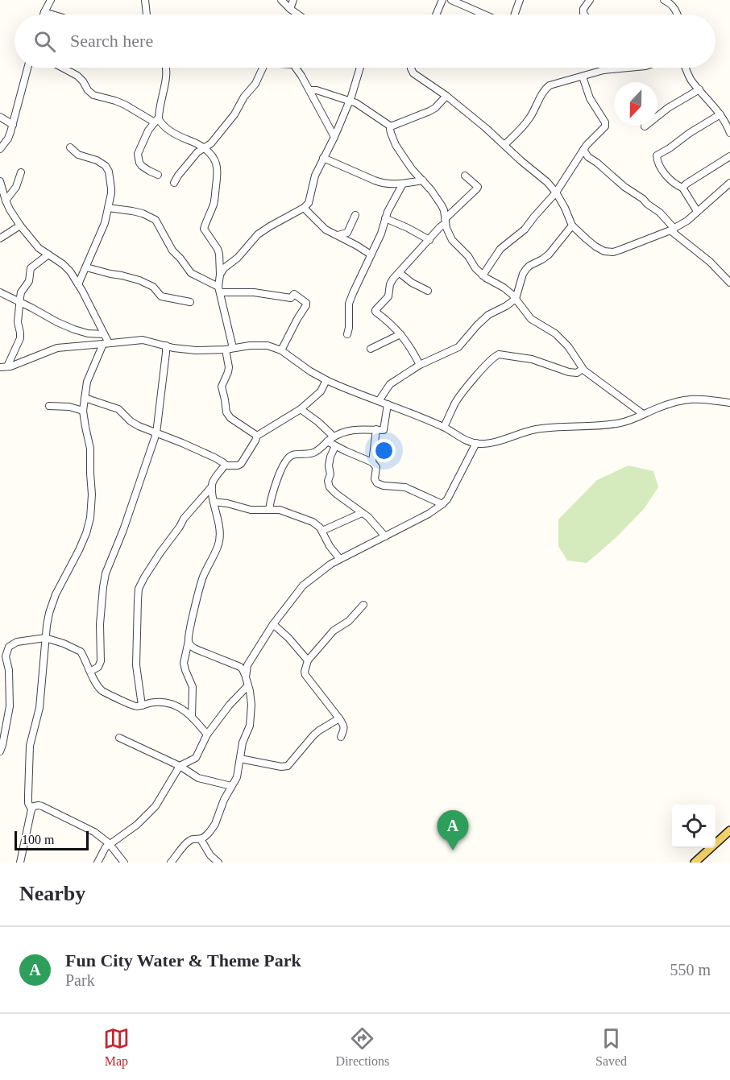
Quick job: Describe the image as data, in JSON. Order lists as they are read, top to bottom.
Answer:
{
  "scale_bar": "100 m",
  "north": "bottom",
  "page": {
    "search": "Search here",
    "pins": "A",
    "scale": "100 m",
    "heading": "Nearby",
    "list": [
      {
        "mark": "A",
        "name": "Fun City Water & Theme Park",
        "note": "Park",
        "value": "550 m"
      }
    ],
    "nav": ["Map", "Directions", "Saved"]
  }
}
